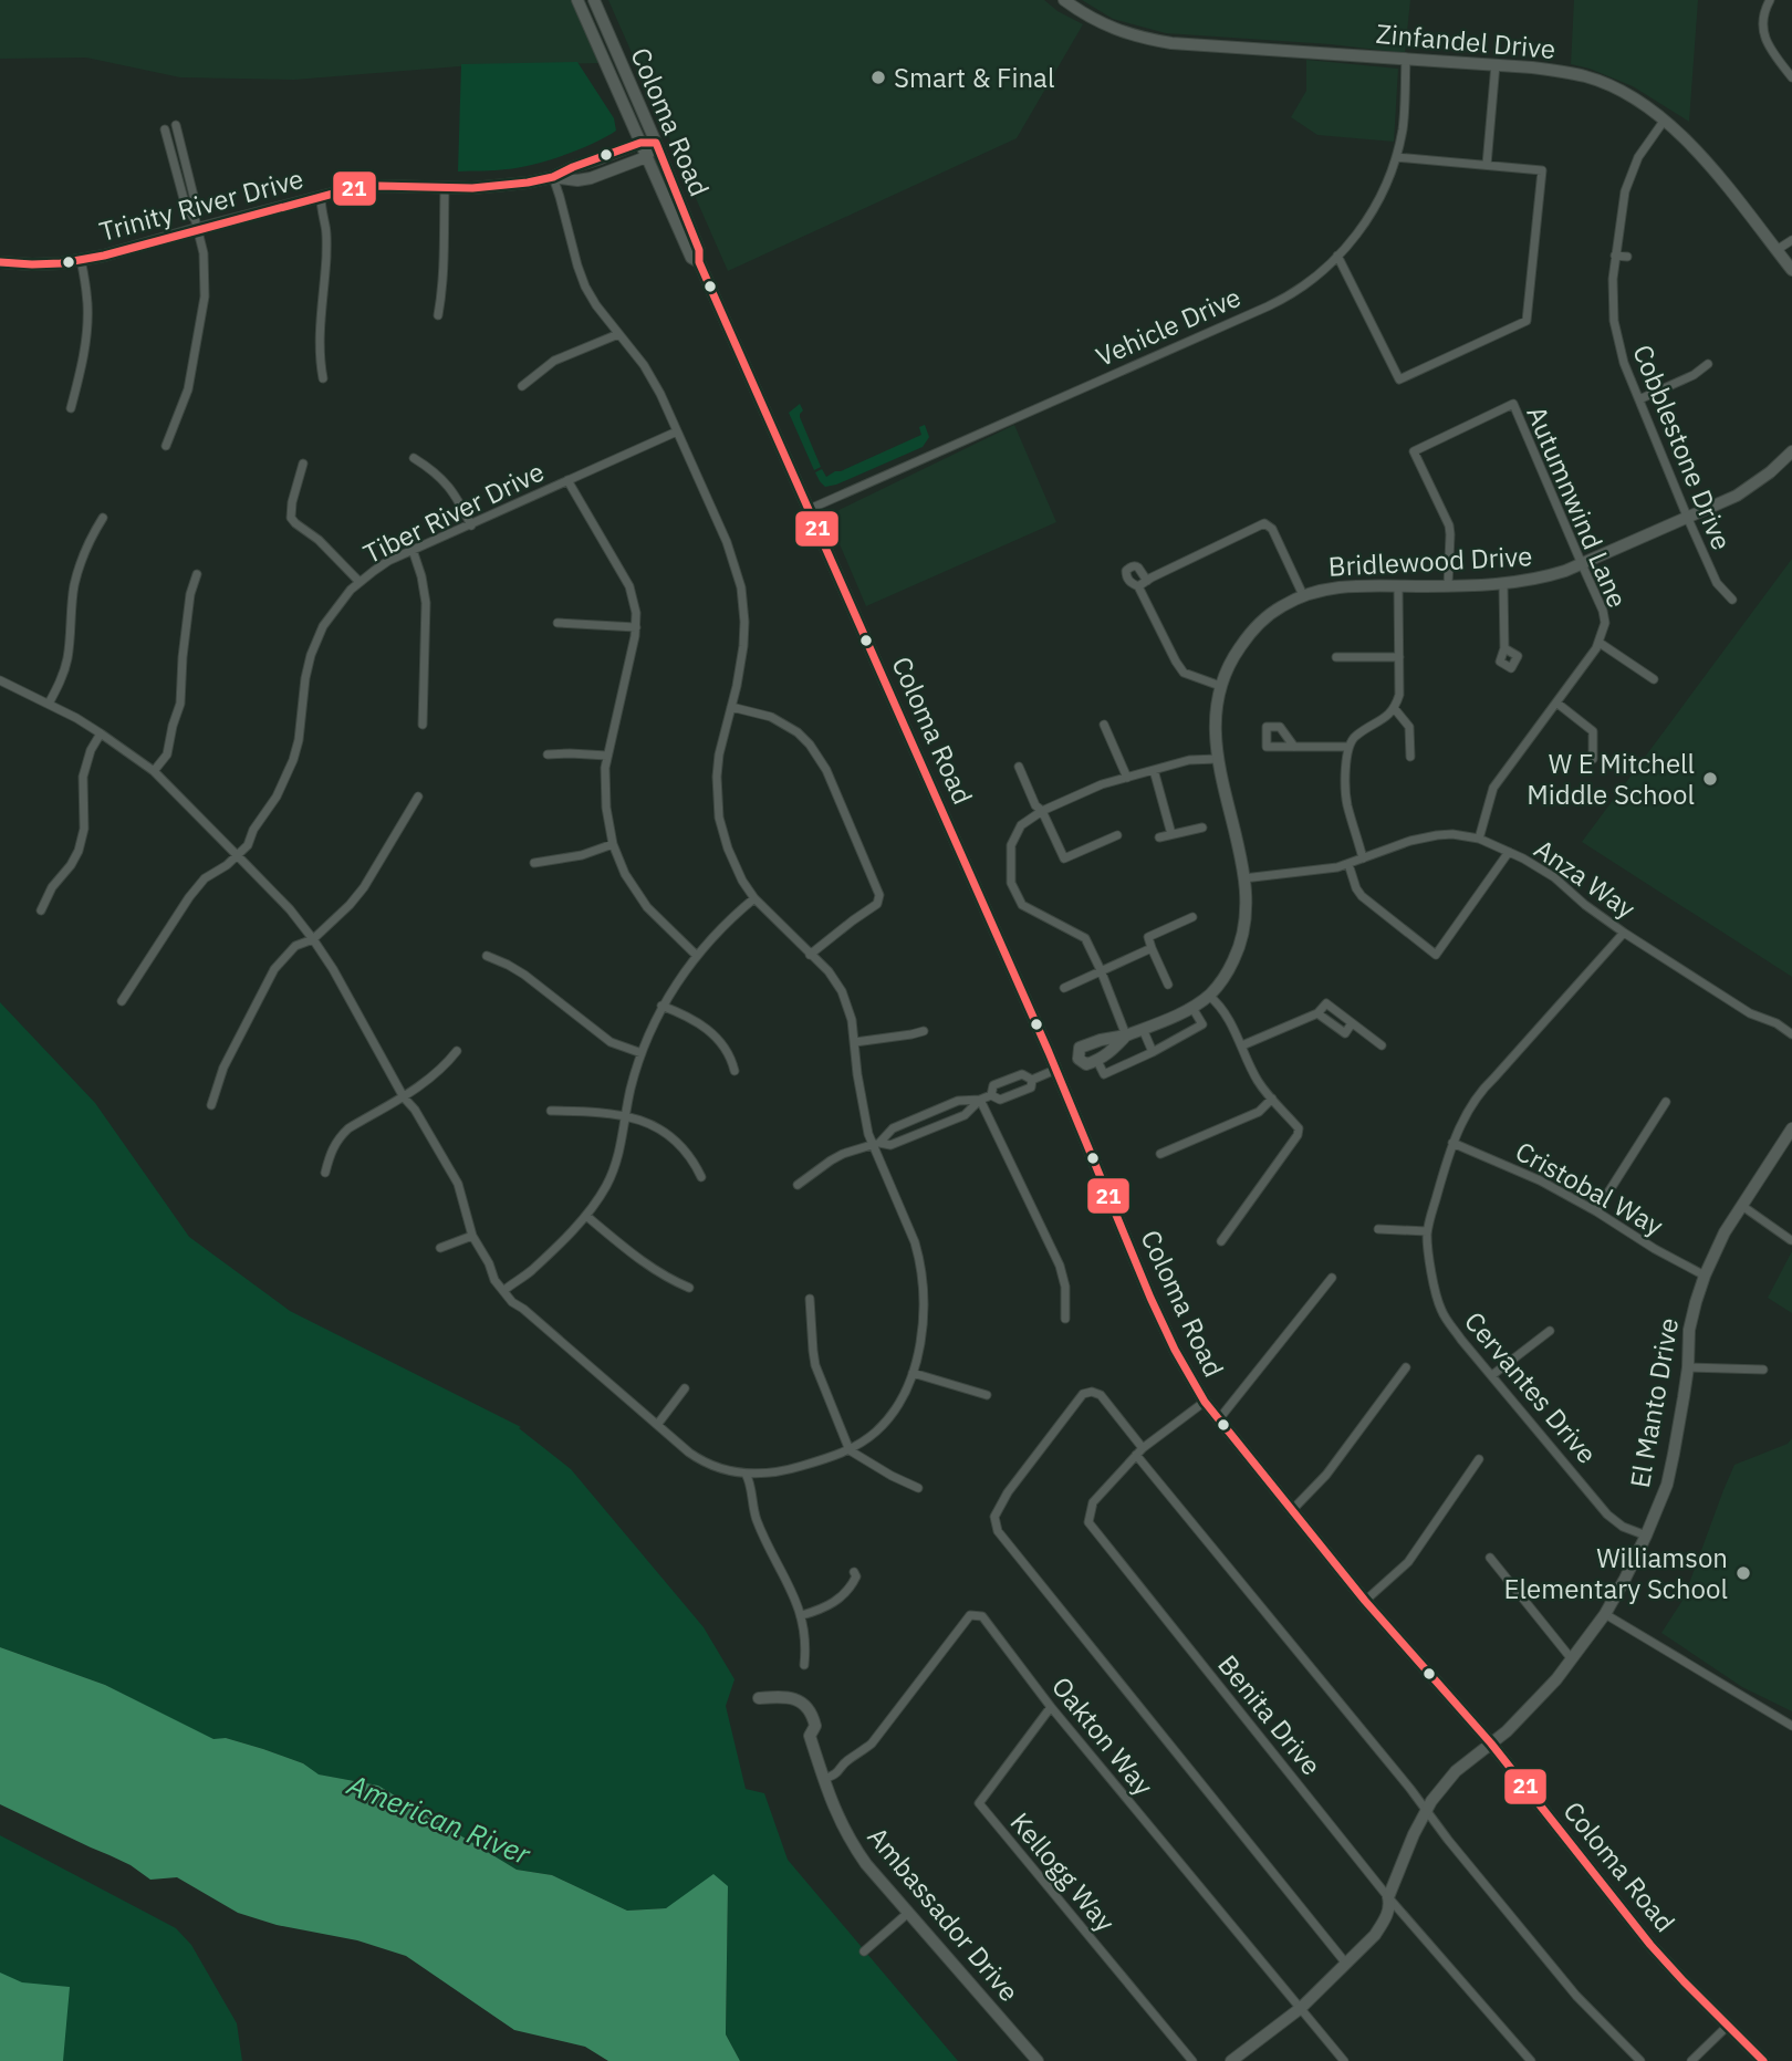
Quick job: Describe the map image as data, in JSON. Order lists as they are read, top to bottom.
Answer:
{
  "streets": {
    "street": [
      "Zinfandel Drive",
      "Coloma Road",
      "Trinity River Drive",
      "Vehicle Drive",
      "Cobblestone Drive",
      "Autumnwind Lane",
      "Tiber River Drive",
      "Bridlewood Drive",
      "Anza Way",
      "Cristobal Way",
      "Cervantes Drive",
      "El Manto Drive",
      "Benita Drive",
      "Oakton Way",
      "Kellogg Way",
      "Ambassador Drive"
    ]
  },
  "crossings": [
    ["Zinfandel Drive", "Vehicle Drive"],
    ["Zinfandel Drive", "Cobblestone Drive"],
    ["Coloma Road", "Trinity River Drive"],
    ["Coloma Road", "Vehicle Drive"],
    ["Coloma Road", "Bridlewood Drive"],
    ["Coloma Road", "El Manto Drive"],
    ["Coloma Road", "Benita Drive"],
    ["Cobblestone Drive", "Bridlewood Drive"],
    ["Autumnwind Lane", "Bridlewood Drive"],
    ["Autumnwind Lane", "Anza Way"],
    ["Bridlewood Drive", "Anza Way"],
    ["Anza Way", "Cervantes Drive"],
    ["Cristobal Way", "Cervantes Drive"],
    ["Cristobal Way", "El Manto Drive"],
    ["Cervantes Drive", "El Manto Drive"],
    ["El Manto Drive", "Benita Drive"],
    ["El Manto Drive", "Oakton Way"],
    ["Oakton Way", "Kellogg Way"],
    ["Oakton Way", "Ambassador Drive"]
  ],
  "water": ["American River"],
  "places": ["Smart & Final", "W E Mitchell Middle School", "Williamson Elementary School"],
  "lines": ["transit line 21"]
}
